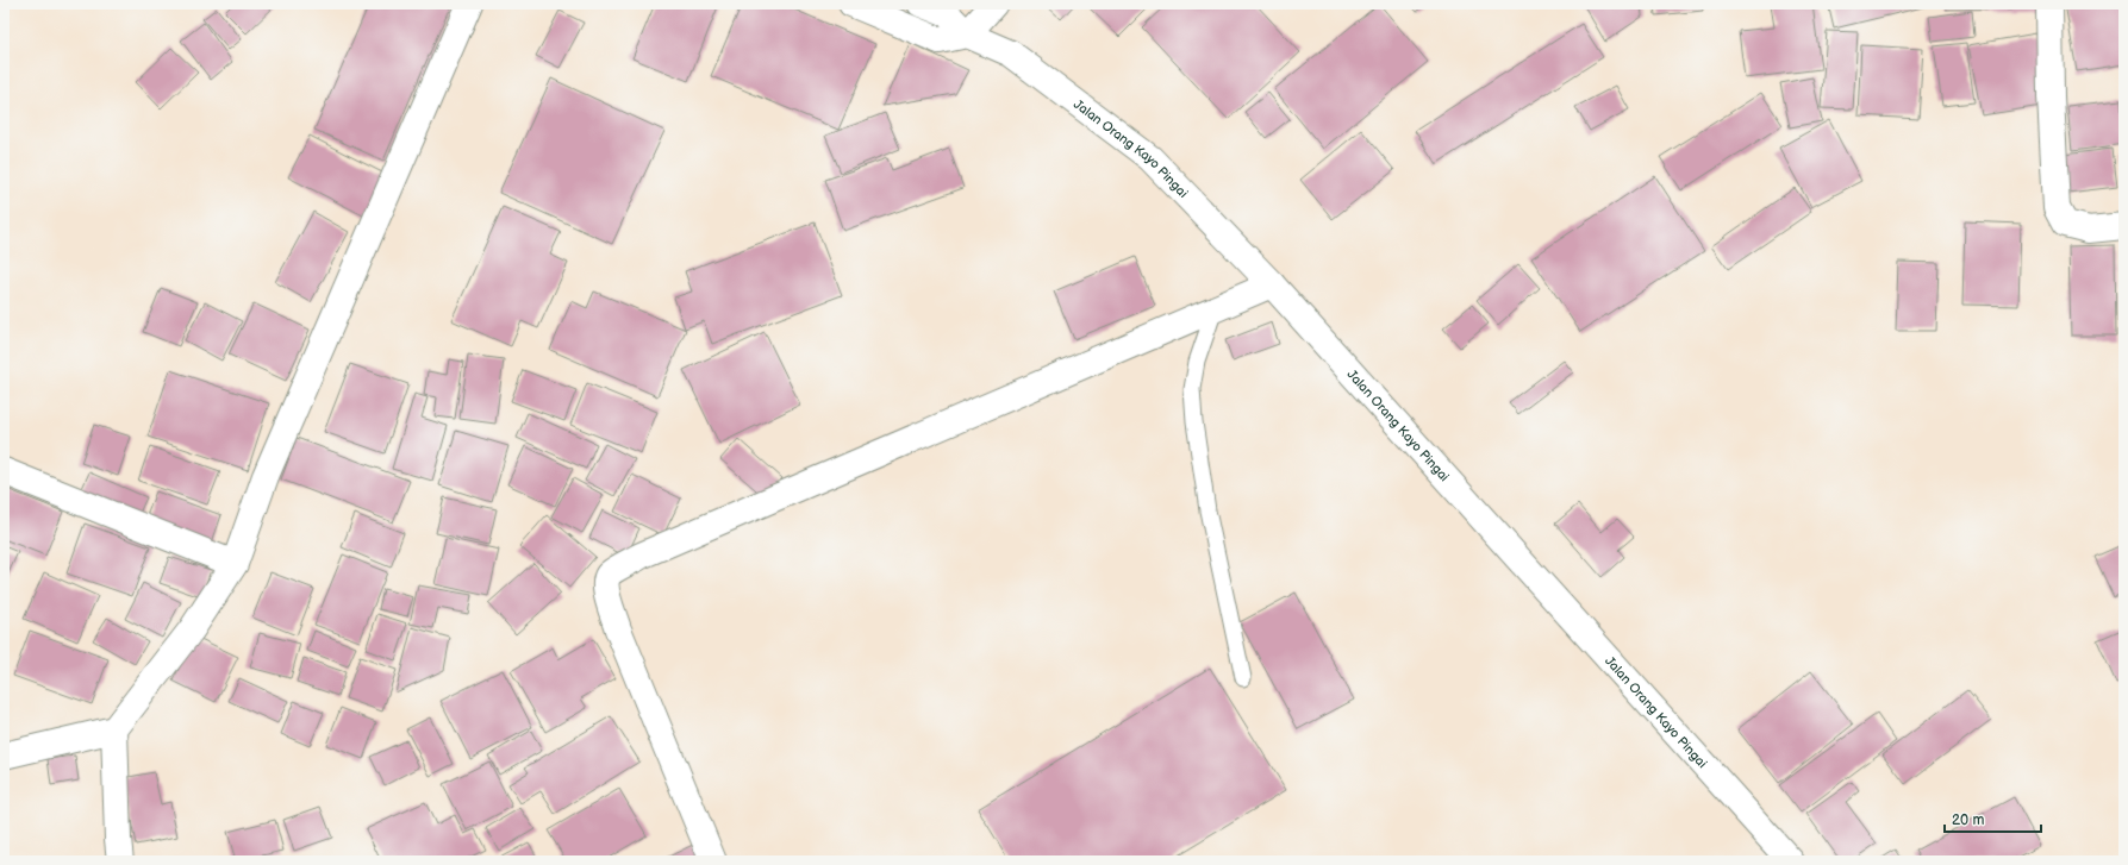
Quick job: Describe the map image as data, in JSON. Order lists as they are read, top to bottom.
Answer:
{
  "streets": {
    "street": ["Jalan Orang Kayo Pingai"]
  },
  "scale_bar": "20 m"
}
